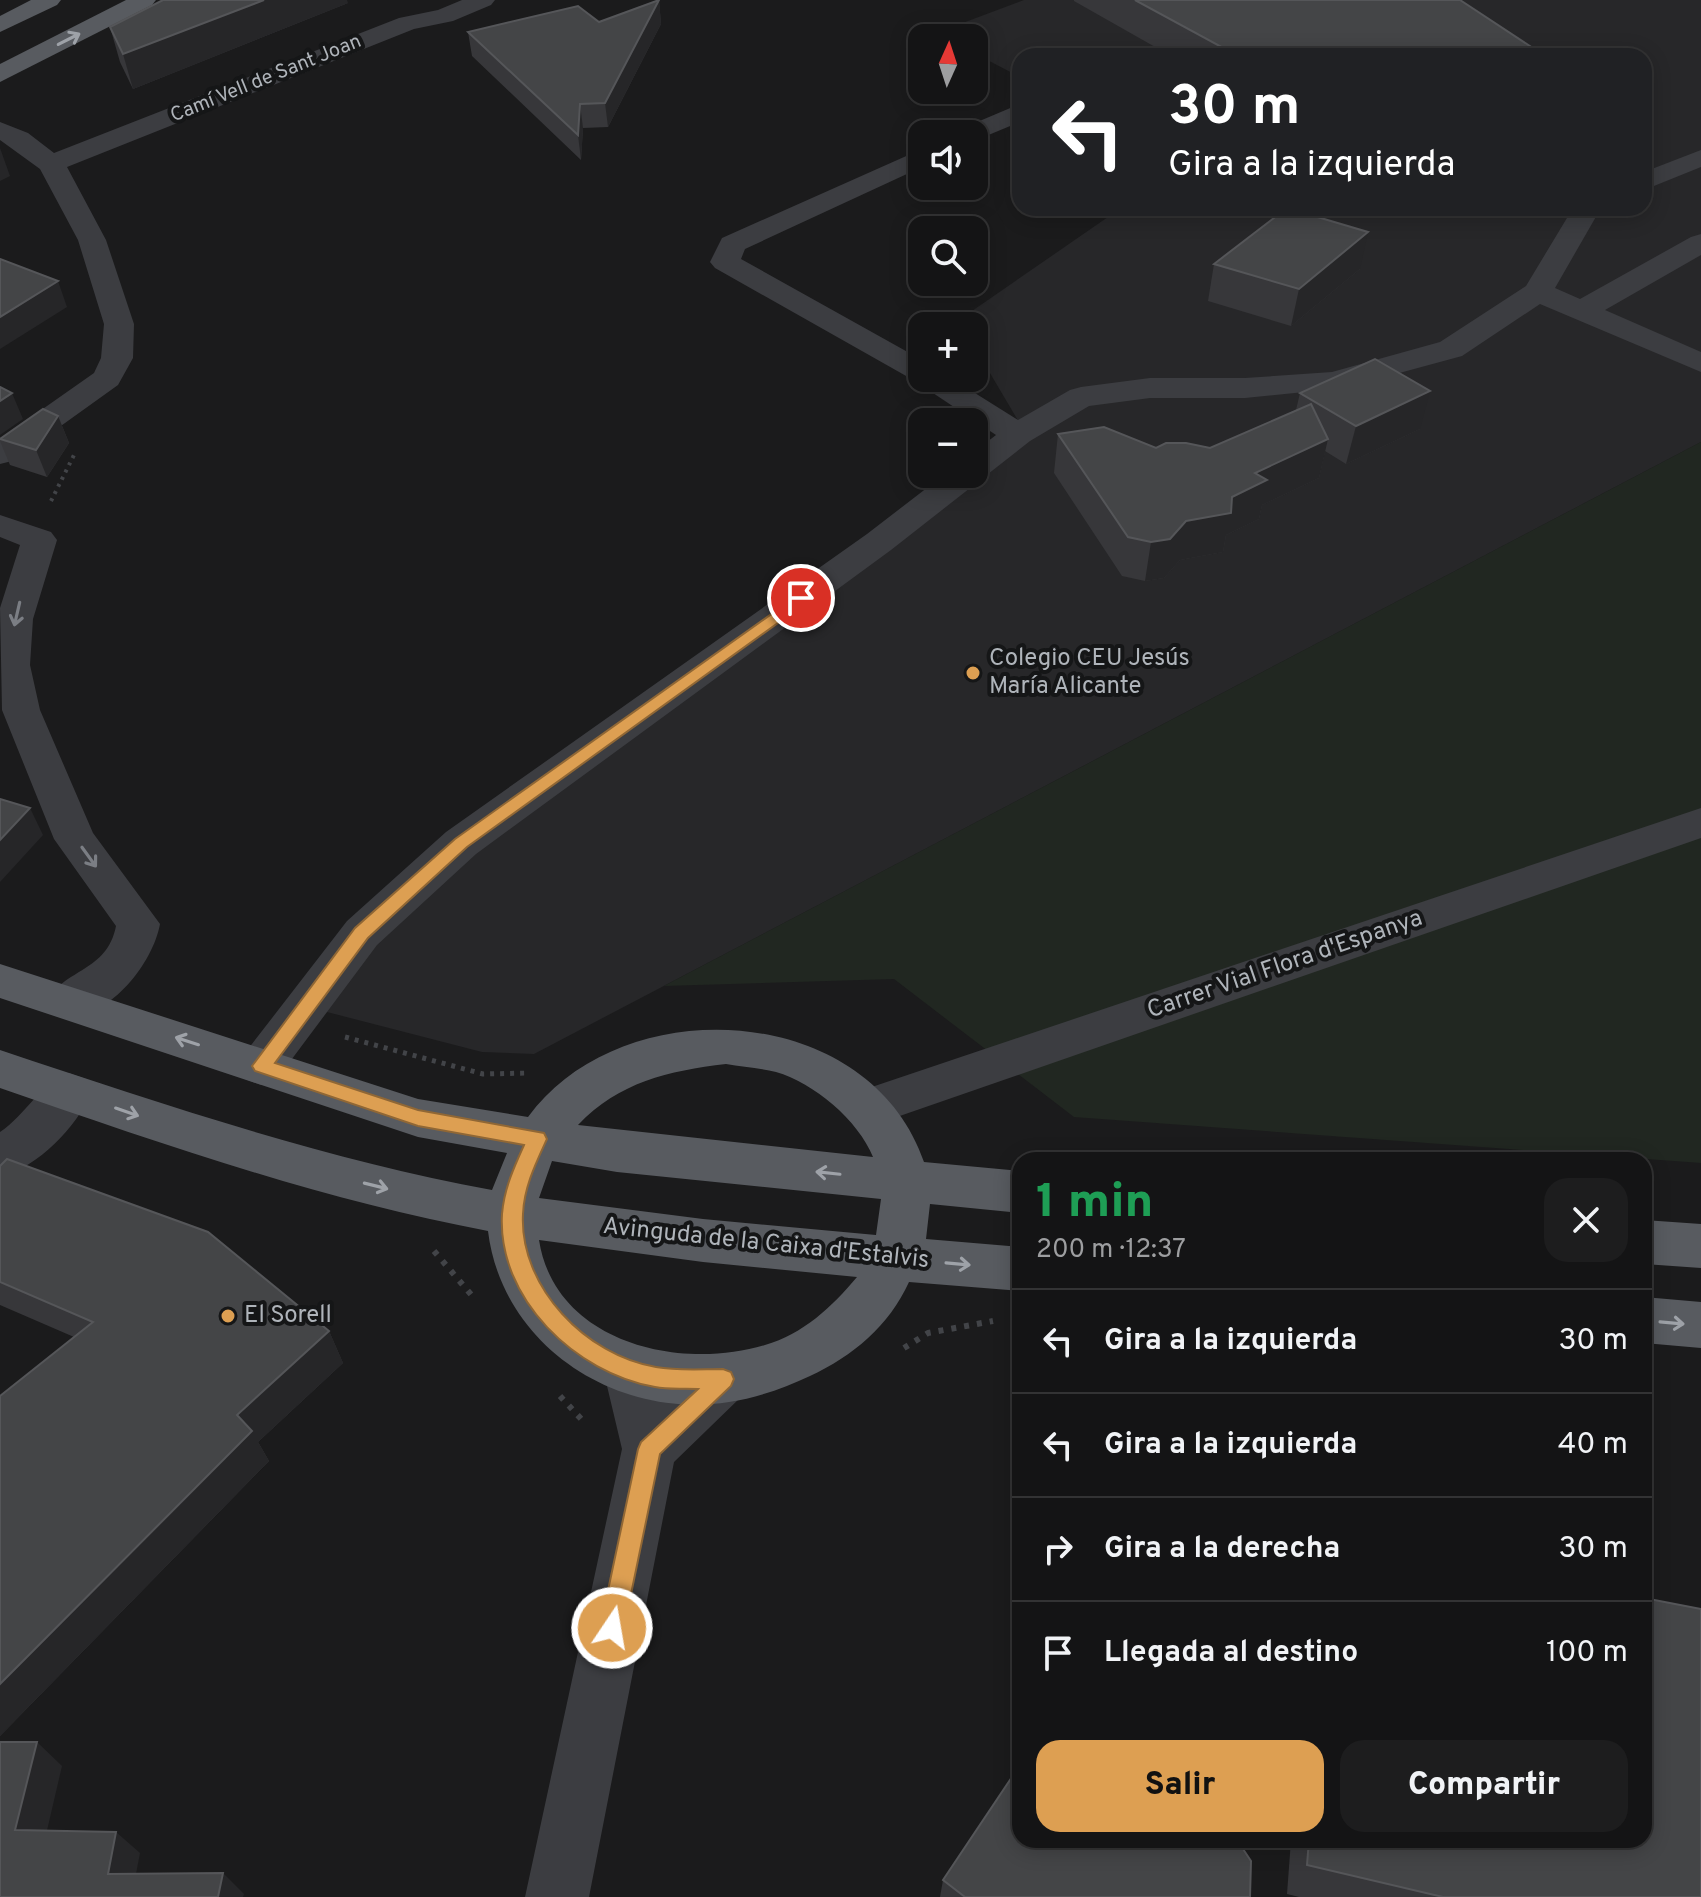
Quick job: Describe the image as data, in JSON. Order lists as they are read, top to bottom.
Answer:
{
  "streets": {
    "main road": ["Avinguda de la Caixa d'Estalvis"],
    "street": ["Camí Vell de Sant Joan", "Carrer Vial Flora d'Espanya"]
  },
  "places": ["Colegio CEU Jesús María Alicante", "El Sorell"],
  "north": "top",
  "page": {
    "map_buttons": ["+", "−"],
    "turn": ["30 m", "Gira a la izquierda"],
    "heading": ["1 min", "200 m · 12:37"],
    "list": [
      {
        "name": "Gira a la izquierda",
        "value": "30 m"
      },
      {
        "name": "Gira a la izquierda",
        "value": "40 m"
      },
      {
        "name": "Gira a la derecha",
        "value": "30 m"
      },
      {
        "name": "Llegada al destino",
        "value": "100 m"
      }
    ],
    "buttons": ["Salir", "Compartir"]
  }
}
